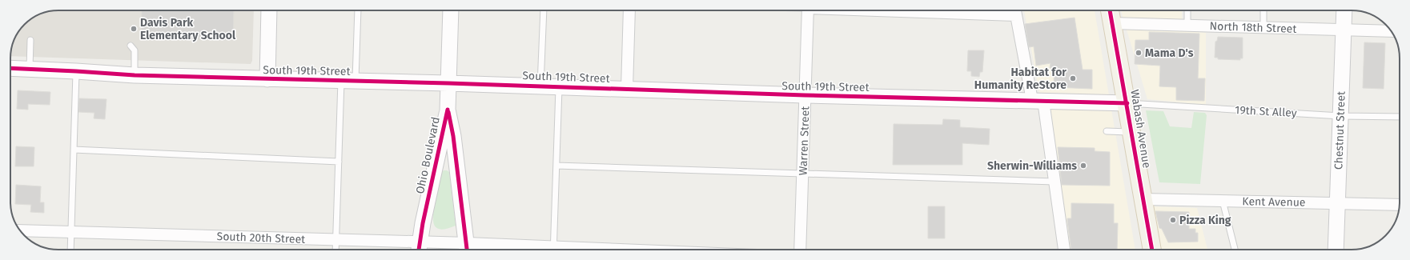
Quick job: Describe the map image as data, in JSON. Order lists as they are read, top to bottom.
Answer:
{
  "streets": {
    "main road": ["Wabash Avenue"],
    "street": [
      "North 18th Street",
      "South 19th Street",
      "Chestnut Street",
      "Warren Street",
      "Ohio Boulevard",
      "Kent Avenue",
      "South 20th Street"
    ],
    "lane": ["19th St Alley"]
  },
  "crossings": [
    ["North 18th Street", "Wabash Avenue"],
    ["North 18th Street", "Chestnut Street"],
    ["South 19th Street", "19th St Alley"],
    ["South 19th Street", "Wabash Avenue"],
    ["South 19th Street", "Warren Street"],
    ["19th St Alley", "Wabash Avenue"],
    ["19th St Alley", "Chestnut Street"],
    ["Wabash Avenue", "Kent Avenue"],
    ["Chestnut Street", "Kent Avenue"],
    ["Ohio Boulevard", "South 20th Street"]
  ],
  "places": [
    "Davis Park Elementary School",
    "Mama D's",
    "Habitat for Humanity ReStore",
    "Sherwin-Williams",
    "Pizza King"
  ]
}
